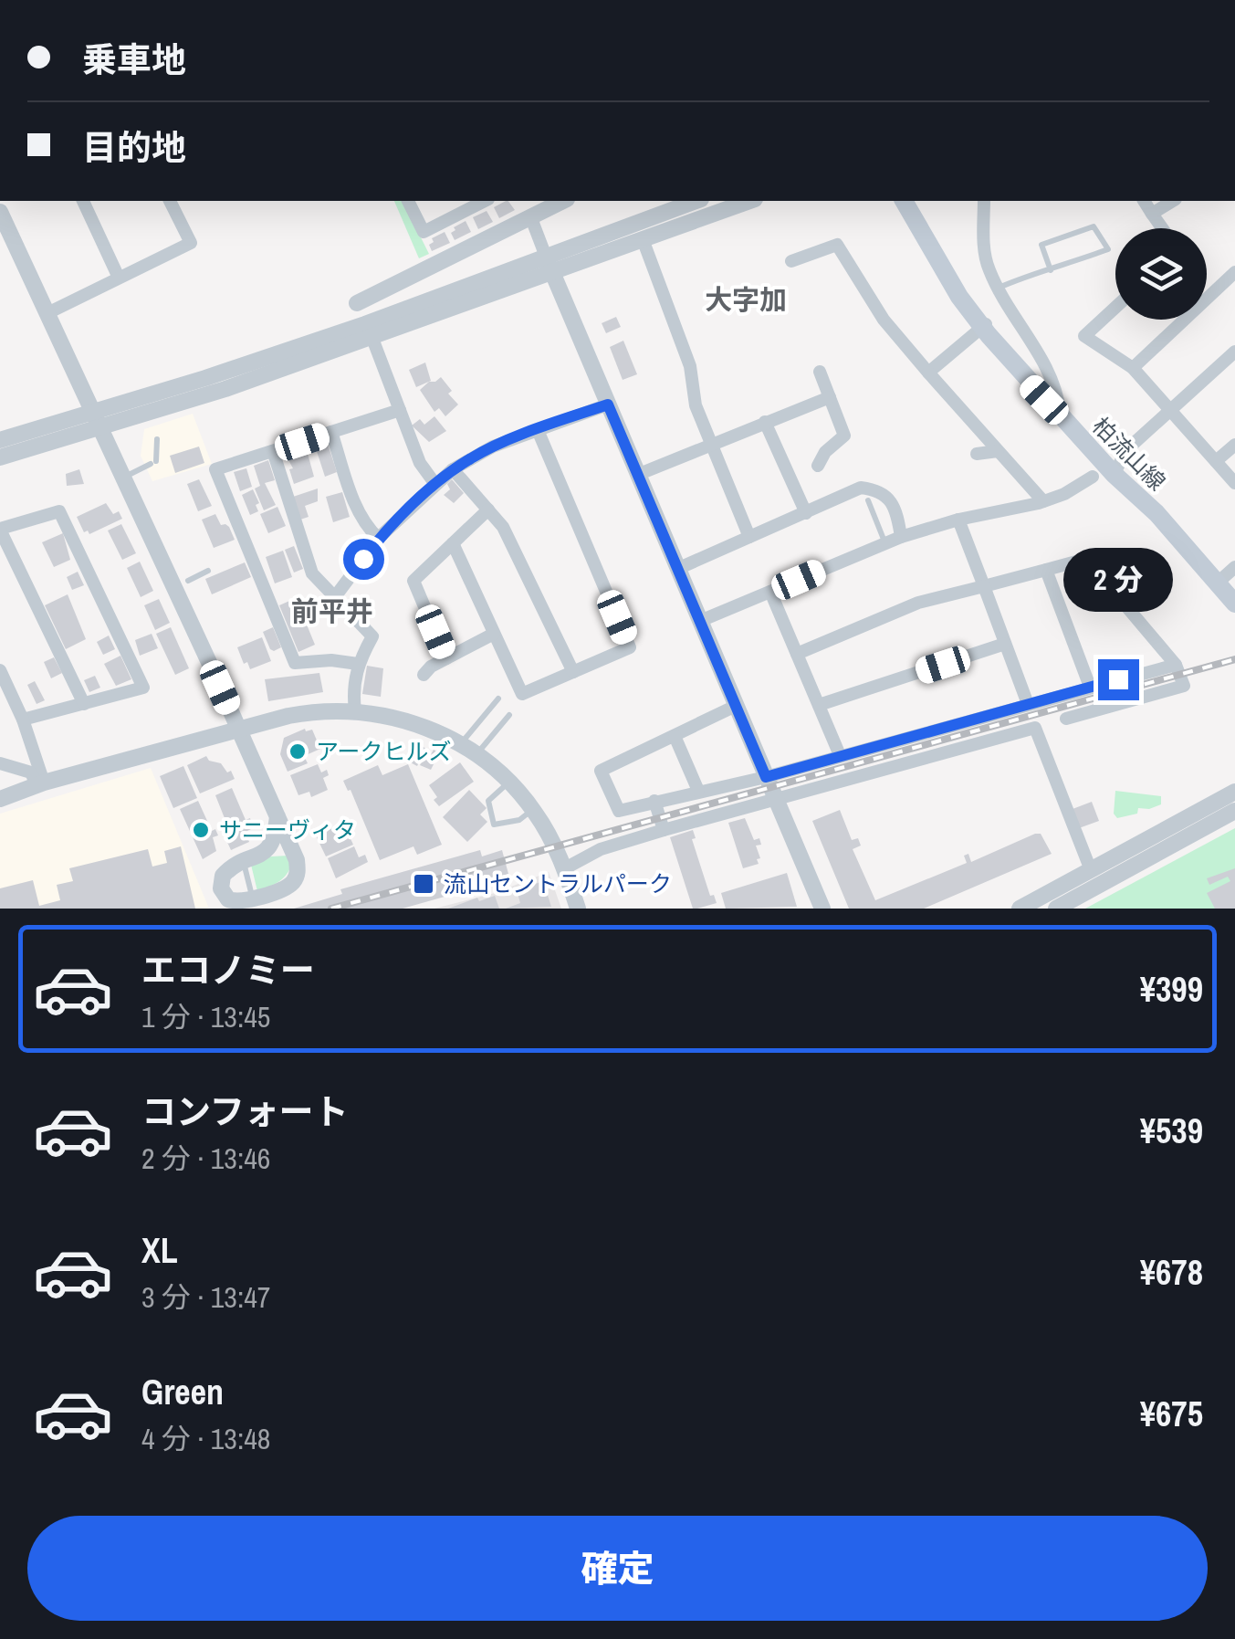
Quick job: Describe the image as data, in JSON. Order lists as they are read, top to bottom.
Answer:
{
  "streets": {
    "main road": ["柏流山線"]
  },
  "districts": ["大字加", "前平井"],
  "places": {
    "other": ["アークヒルズ", "サニーヴィタ"],
    "transit": ["流山セントラルパーク"]
  },
  "page": {
    "banner": ["乗車地", "目的地"],
    "bubble": "2 分",
    "list": [
      {
        "name": "エコノミー",
        "note": "1 分 · 13:45",
        "value": "¥399"
      },
      {
        "name": "コンフォート",
        "note": "2 分 · 13:46",
        "value": "¥539"
      },
      {
        "name": "XL",
        "note": "3 分 · 13:47",
        "value": "¥678"
      },
      {
        "name": "Green",
        "note": "4 分 · 13:48",
        "value": "¥675"
      }
    ],
    "buttons": "確定"
  }
}
